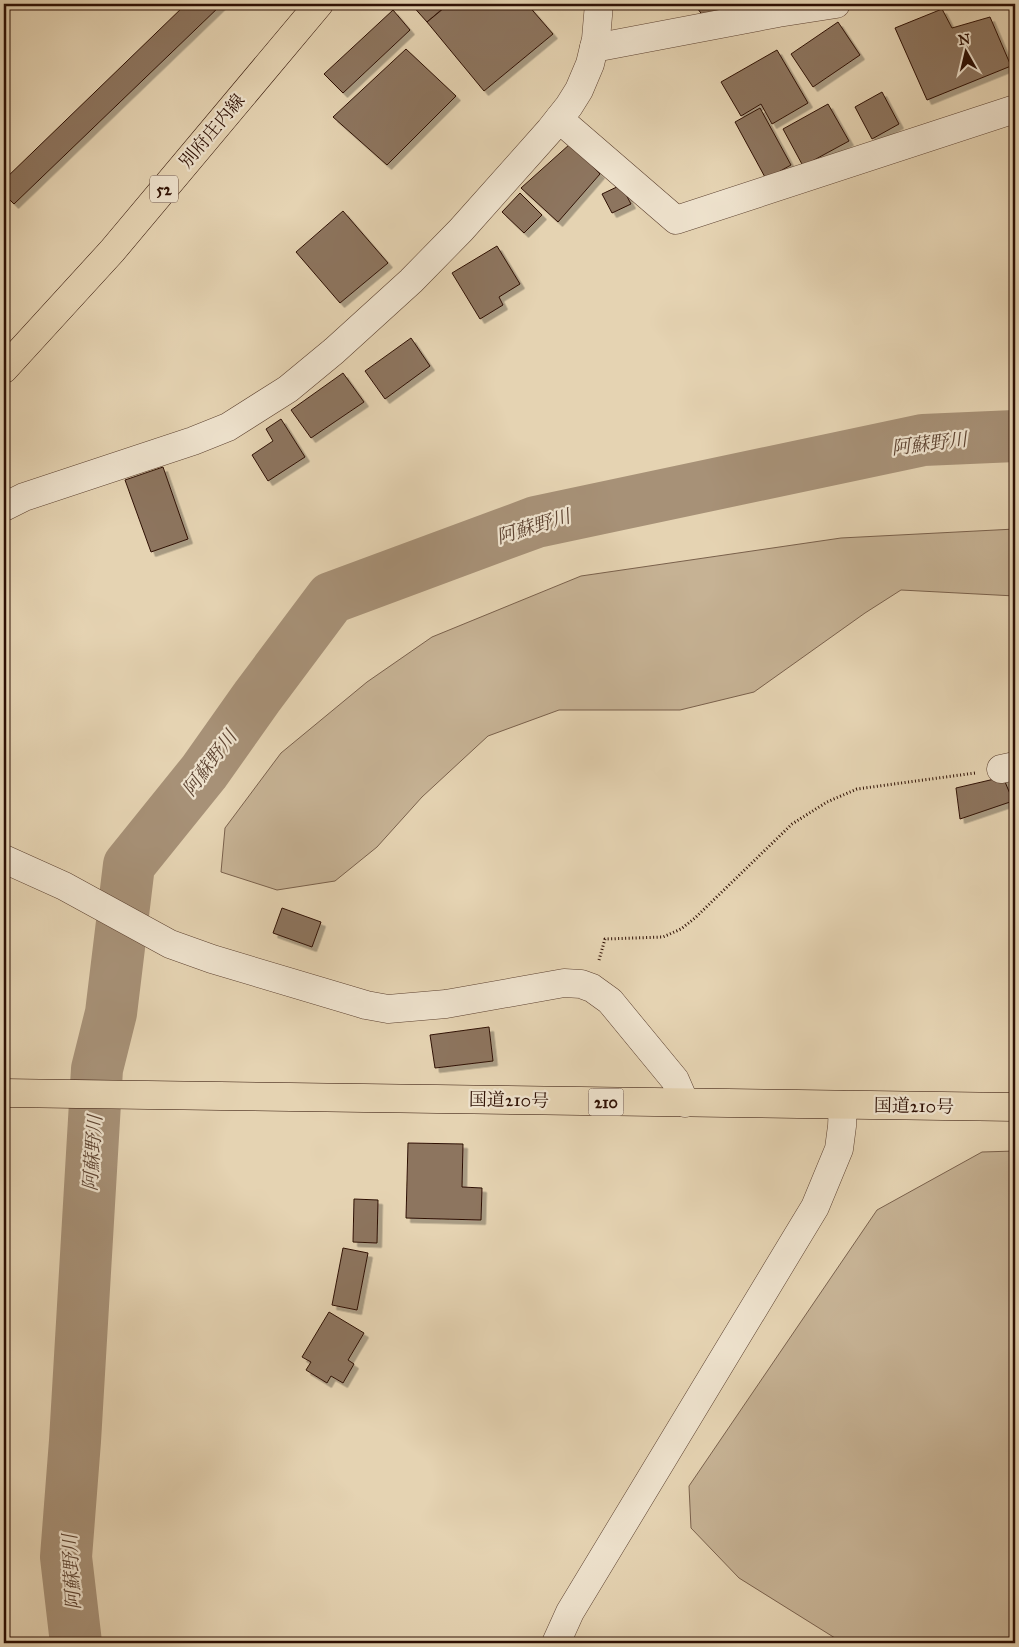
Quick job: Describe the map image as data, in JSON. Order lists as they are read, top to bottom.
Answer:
{
  "streets": {
    "main road": [
      "別府庄内線",
      "52",
      "国道210号",
      "210"
    ]
  },
  "water": ["阿蘇野川"],
  "north": "top"
}
